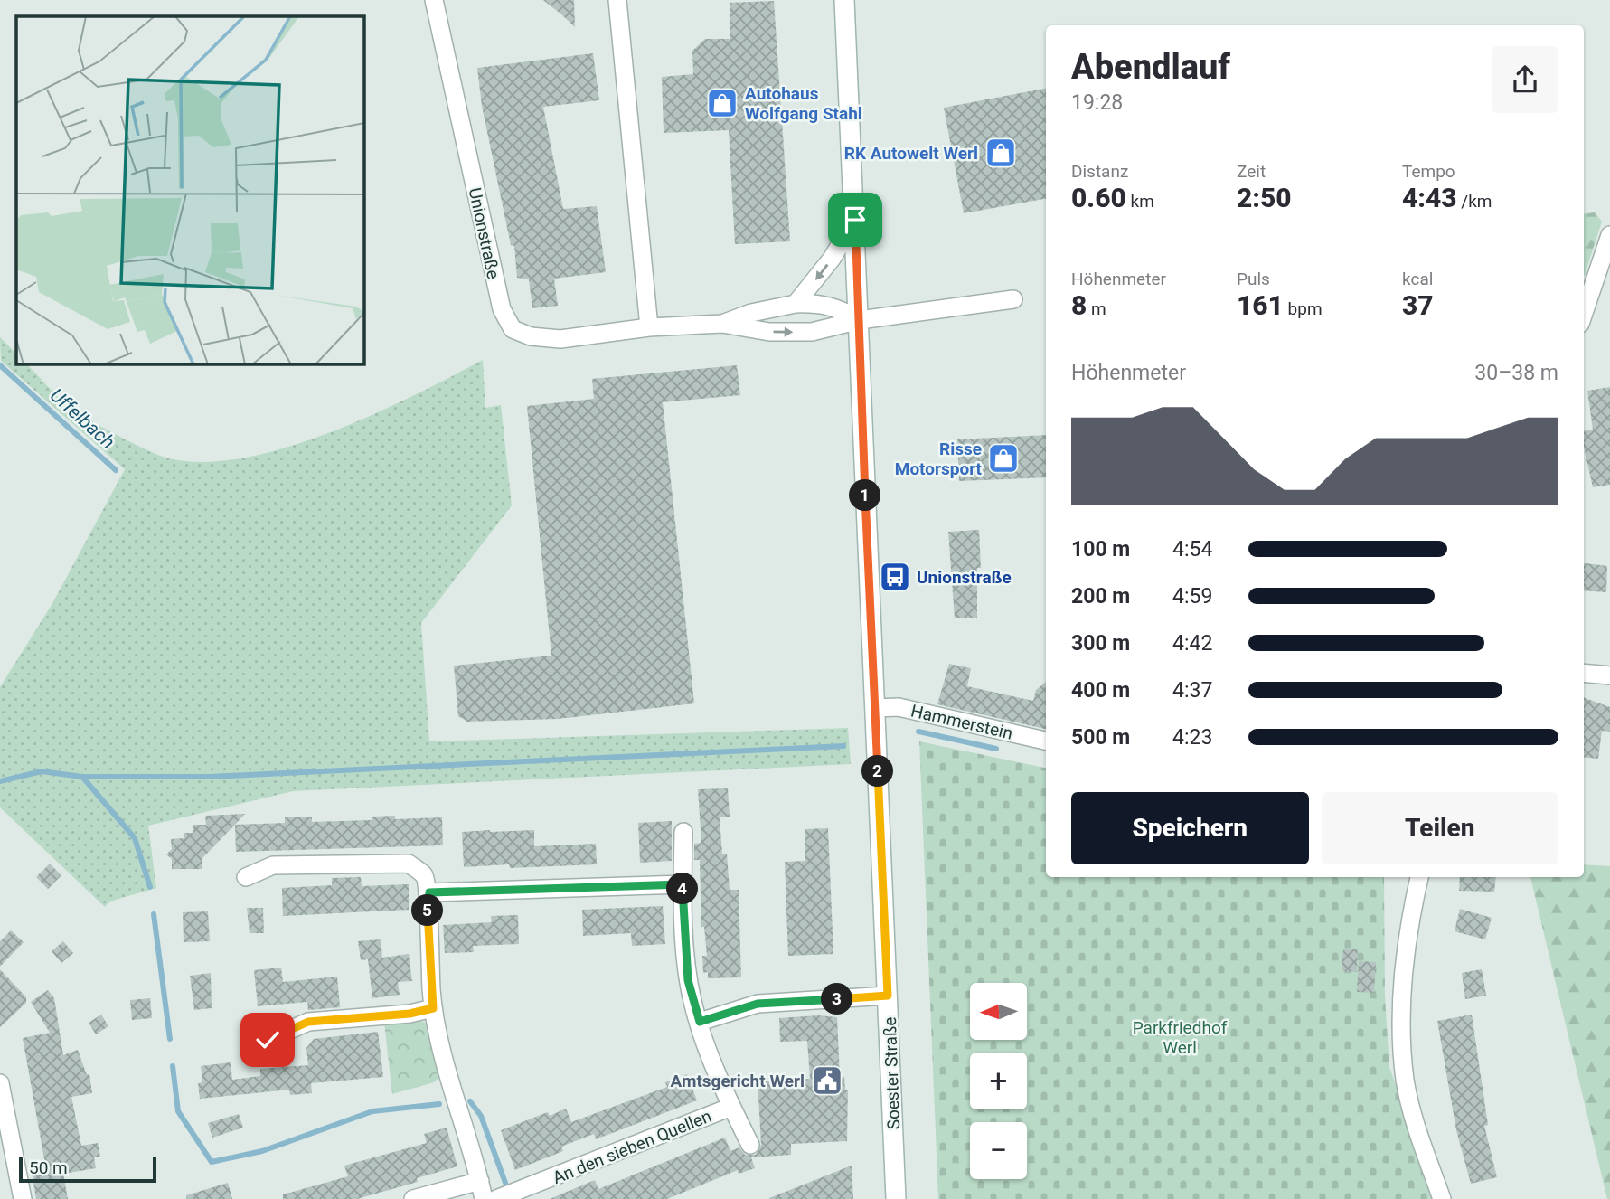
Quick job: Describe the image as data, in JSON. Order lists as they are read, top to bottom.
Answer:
{
  "streets": {
    "main road": ["Soester Straße"],
    "street": ["Unionstraße", "Hammerstein", "An den sieben Quellen"]
  },
  "crossings": [
    ["Unionstraße", "Soester Straße"],
    ["Hammerstein", "Soester Straße"]
  ],
  "water": ["Uffelbach"],
  "parks": ["Parkfriedhof Werl"],
  "places": {
    "shop": ["Autohaus Wolfgang Stahl", "RK Autowelt Werl", "Risse Motorsport"],
    "bus stop": ["Unionstraße"],
    "public building": ["Amtsgericht Werl"]
  },
  "scale_bar": "50 m",
  "north": "left",
  "page": {
    "heading": ["Abendlauf", "19:28"],
    "stats": [
      ["Distanz", "0.60 km"],
      ["Zeit", "2:50"],
      ["Tempo", "4:43 /km"],
      ["Höhenmeter", "8 m"],
      ["Puls", "161 bpm"],
      ["kcal", "37"]
    ],
    "chart": ["Höhenmeter", "30–38 m"],
    "pins": [
      "1",
      "2",
      "4",
      "5",
      "3"
    ],
    "list": [
      {
        "name": "100 m",
        "note": "4:54"
      },
      {
        "name": "200 m",
        "note": "4:59"
      },
      {
        "name": "300 m",
        "note": "4:42"
      },
      {
        "name": "400 m",
        "note": "4:37"
      },
      {
        "name": "500 m",
        "note": "4:23"
      }
    ],
    "buttons": ["Speichern", "Teilen"],
    "map_buttons": ["+", "−"],
    "scale": "50 m"
  }
}
